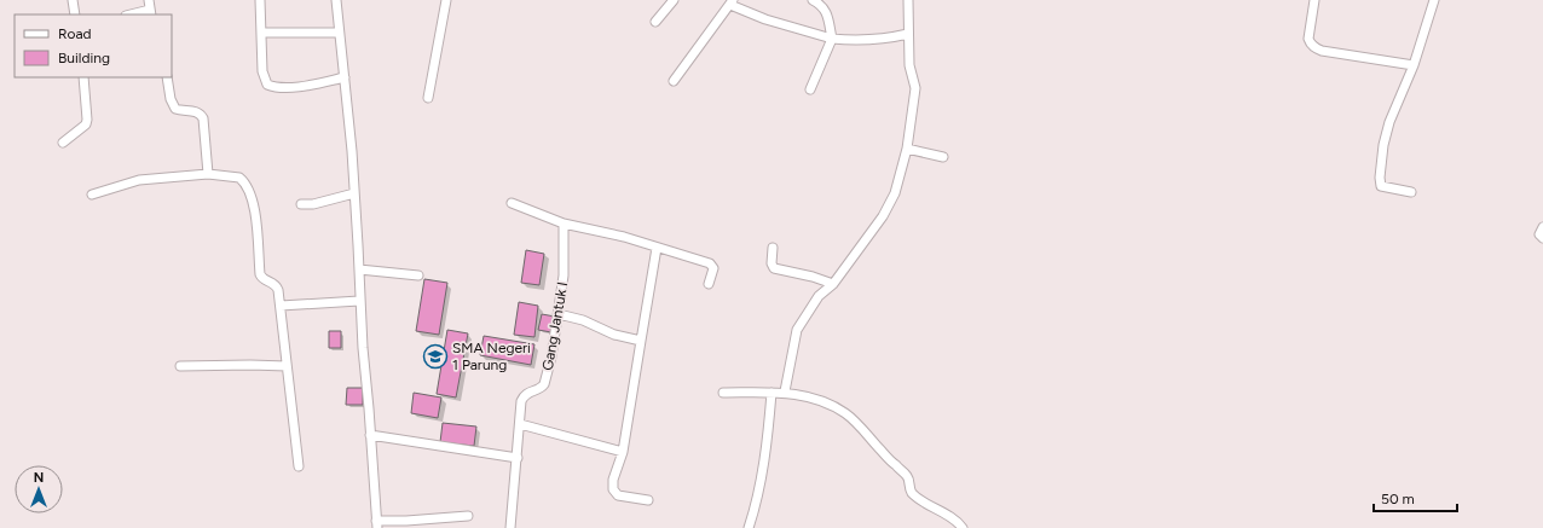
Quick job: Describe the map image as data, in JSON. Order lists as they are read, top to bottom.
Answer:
{
  "streets": {
    "street": ["Gang Jantuk I"]
  },
  "places": {
    "school or university": ["SMA Negeri 1 Parung"]
  },
  "legend": ["Road", "Building"],
  "scale_bar": "50 m",
  "north": "top"
}
